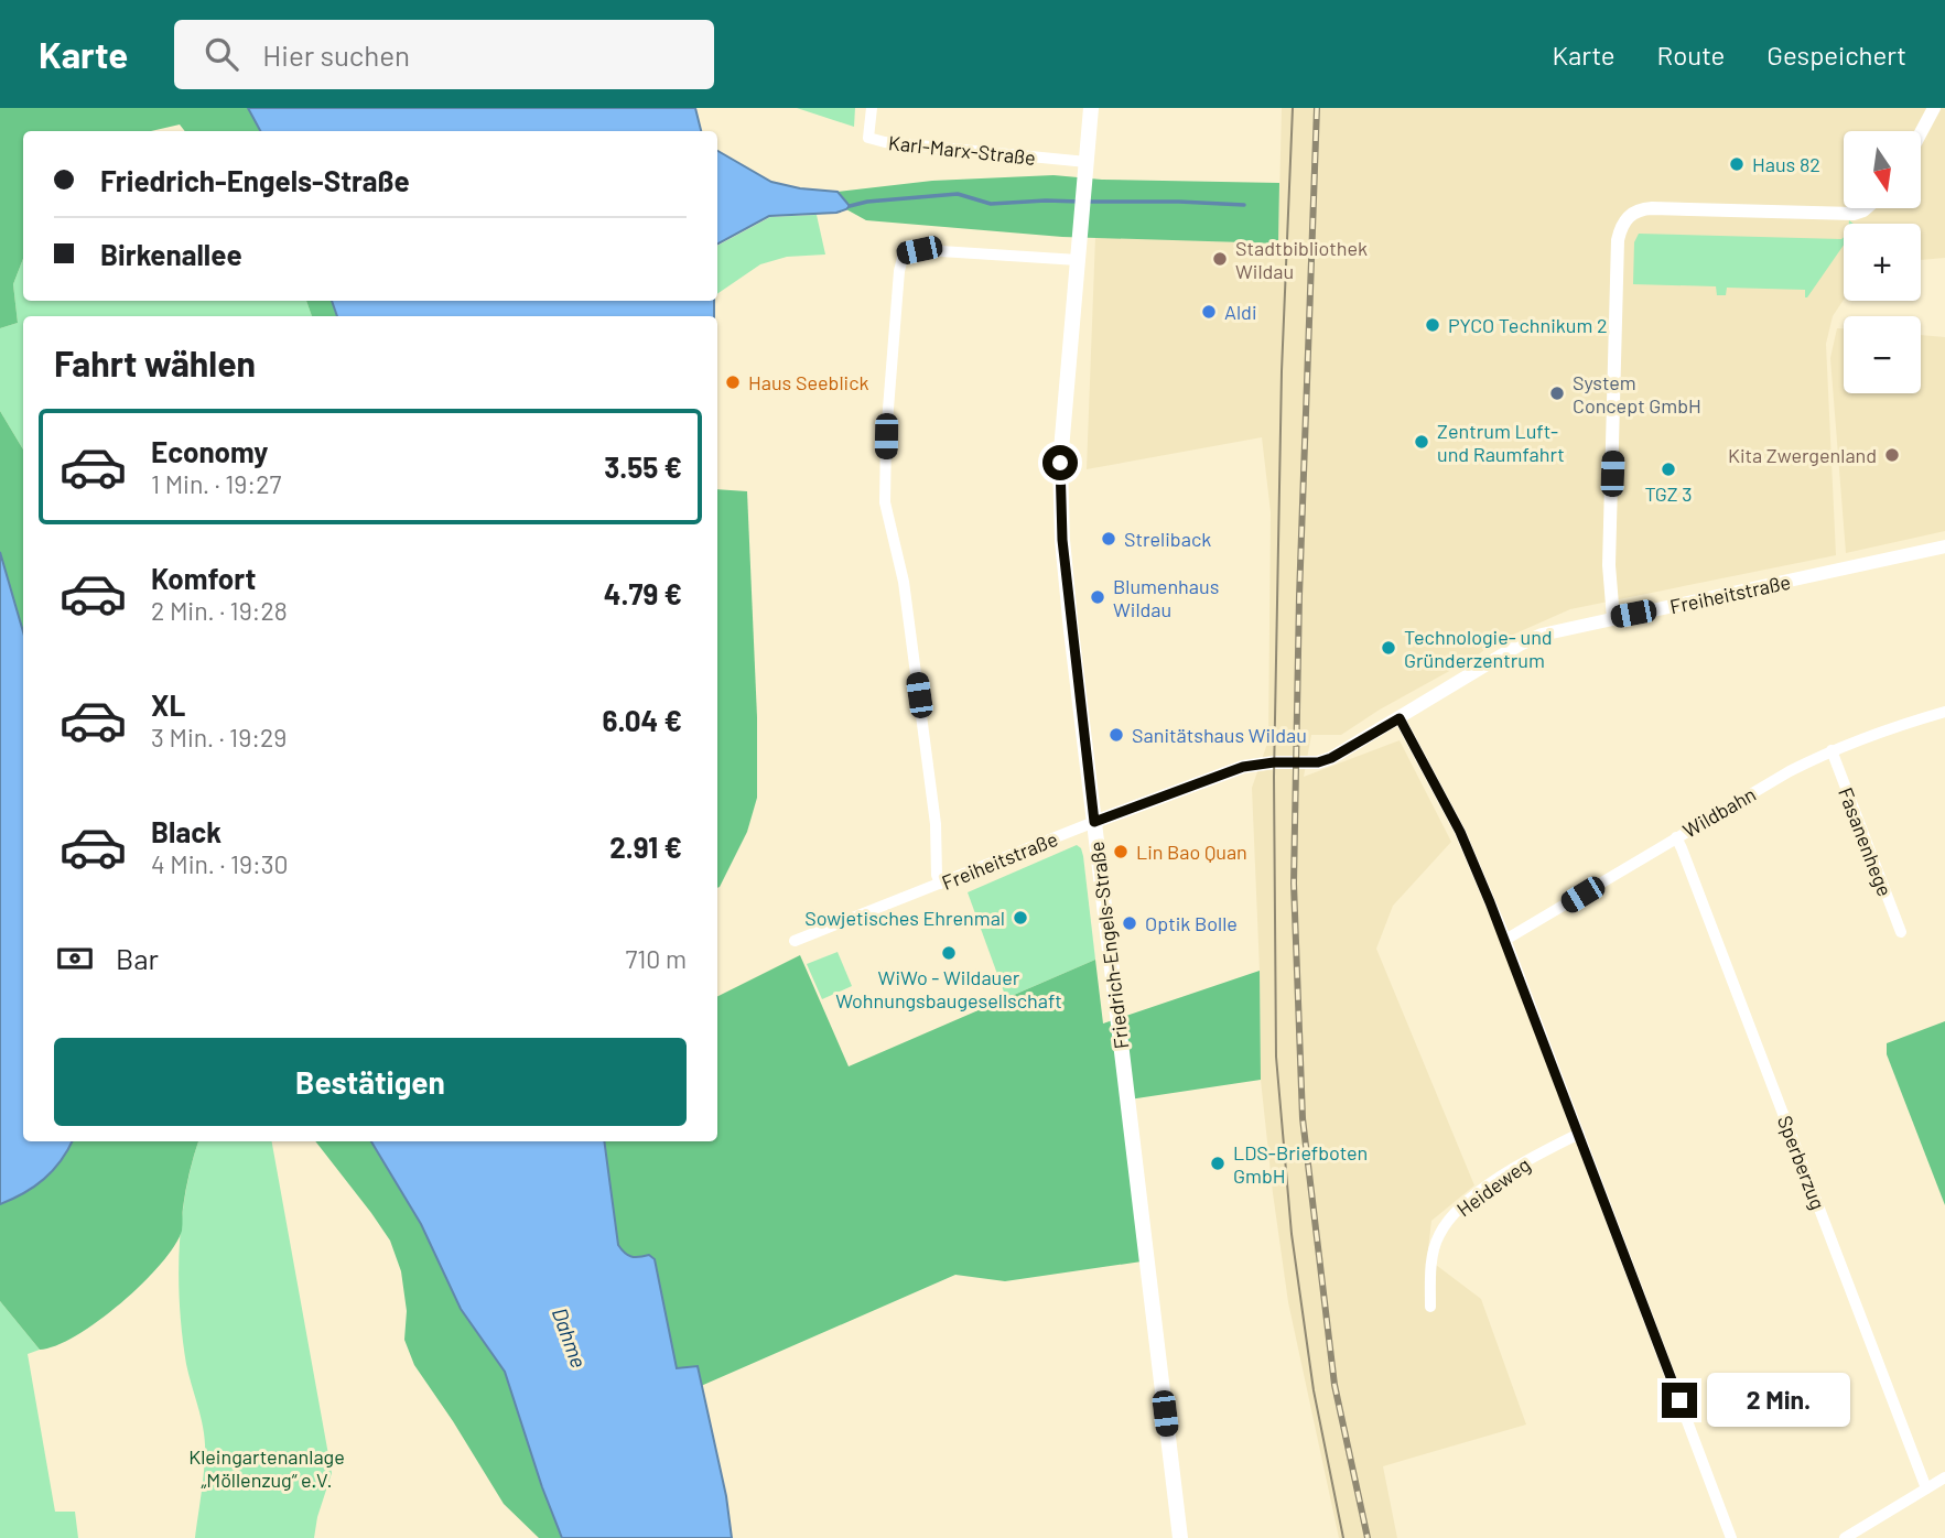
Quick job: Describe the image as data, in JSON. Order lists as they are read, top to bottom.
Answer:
{
  "streets": {
    "main road": ["Friedrich-Engels-Straße"],
    "street": [
      "Karl-Marx-Straße",
      "Freiheitstraße",
      "Wildbahn",
      "Fasanenhege",
      "Sperberzug",
      "Heideweg"
    ]
  },
  "crossings": [
    ["Karl-Marx-Straße", "Friedrich-Engels-Straße"],
    ["Freiheitstraße", "Friedrich-Engels-Straße"],
    ["Wildbahn", "Fasanenhege"],
    ["Wildbahn", "Sperberzug"]
  ],
  "water": ["Dahme"],
  "parks": ["Kleingartenanlage „Möllenzug“ e.V."],
  "places": [
    "Haus 82",
    "Stadtbibliothek Wildau",
    "Aldi",
    "PYCO Technikum 2",
    "Haus Seeblick",
    "System Concept GmbH",
    "Zentrum Luft- und Raumfahrt",
    "Kita Zwergenland",
    "TGZ 3",
    "Streliback",
    "Blumenhaus Wildau",
    "Technologie- und Gründerzentrum",
    "Sanitätshaus Wildau",
    "Lin Bao Quan",
    "Sowjetisches Ehrenmal",
    "Optik Bolle",
    "WiWo - Wildauer Wohnungsbaugesellschaft",
    "LDS-Briefboten GmbH"
  ],
  "north": "bottom",
  "page": {
    "header": "Karte",
    "search": "Hier suchen",
    "nav": ["Karte", "Route", "Gespeichert"],
    "map_buttons": ["+", "−"],
    "banner": ["Friedrich-Engels-Straße", "Birkenallee"],
    "heading": "Fahrt wählen",
    "list": [
      {
        "name": "Economy",
        "note": "1 Min. · 19:27",
        "value": "3.55 €"
      },
      {
        "name": "Komfort",
        "note": "2 Min. · 19:28",
        "value": "4.79 €"
      },
      {
        "name": "XL",
        "note": "3 Min. · 19:29",
        "value": "6.04 €"
      },
      {
        "name": "Black",
        "note": "4 Min. · 19:30",
        "value": "2.91 €"
      }
    ],
    "pay": ["Bar", "710 m"],
    "buttons": "Bestätigen",
    "bubble": "2 Min."
  }
}
